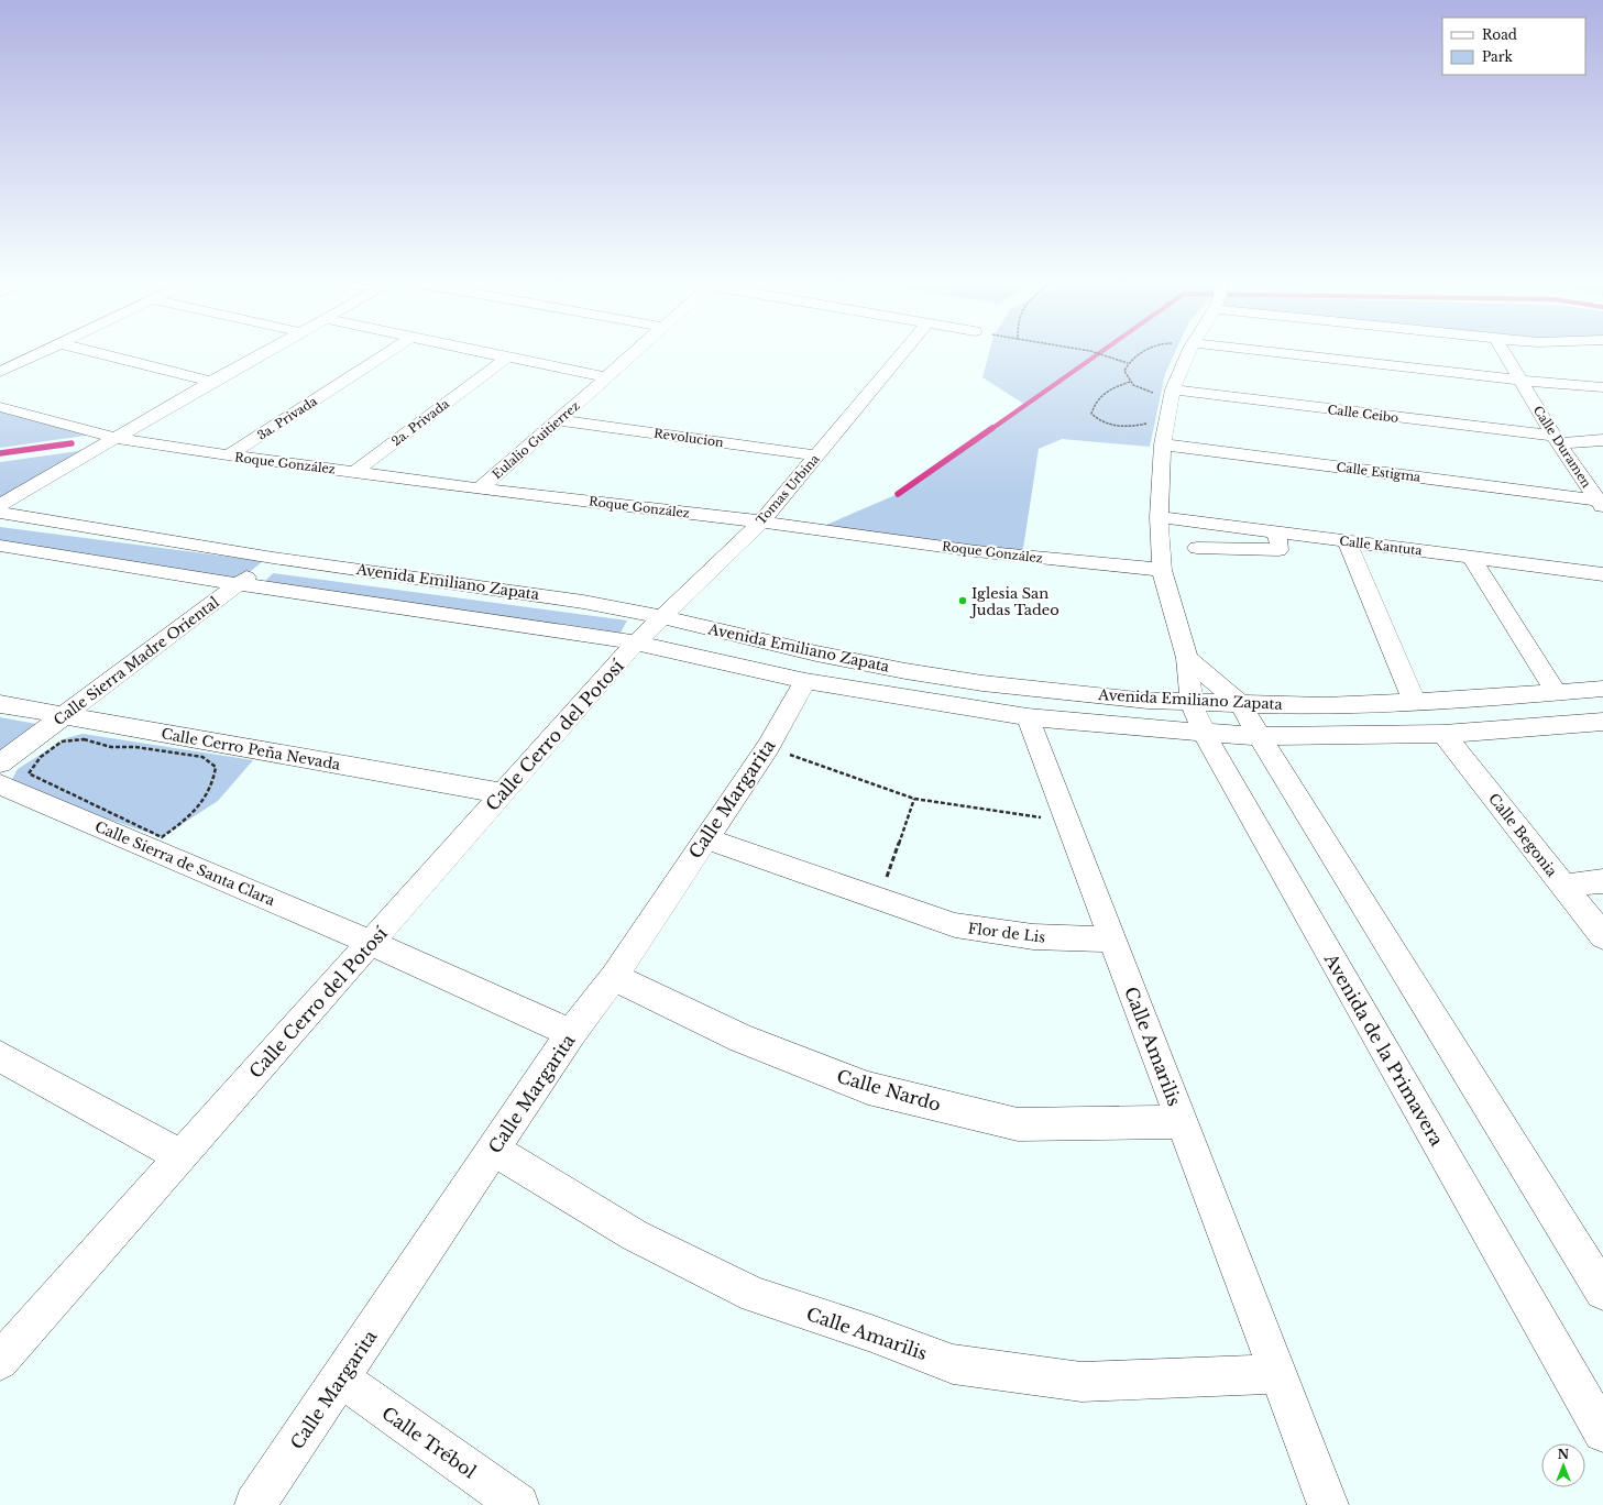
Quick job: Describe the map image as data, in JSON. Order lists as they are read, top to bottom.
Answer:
{
  "streets": {
    "street": [
      "Calle Ceibo",
      "3a. Privada",
      "2a. Privada",
      "Revolucion",
      "Eulalio Guitierrez",
      "Calle Duramen",
      "Roque González",
      "Calle Estigma",
      "Tomas Urbina",
      "Calle Kantuta",
      "Avenida Emiliano Zapata",
      "Calle Sierra Madre Oriental",
      "Calle Cerro del Potosí",
      "Calle Cerro Peña Nevada",
      "Calle Margarita",
      "Calle Begonia",
      "Calle Sierra de Santa Clara",
      "Flor de Lis",
      "Calle Amarilis",
      "Avenida de la Primavera",
      "Calle Nardo",
      "Calle Trébol"
    ]
  },
  "crossings": [
    ["Calle Ceibo", "Calle Duramen"],
    ["Calle Ceibo", "Avenida de la Primavera"],
    ["3a. Privada", "Roque González"],
    ["2a. Privada", "Roque González"],
    ["Revolucion", "Eulalio Guitierrez"],
    ["Revolucion", "Tomas Urbina"],
    ["Eulalio Guitierrez", "Roque González"],
    ["Calle Duramen", "Calle Estigma"],
    ["Roque González", "Tomas Urbina"],
    ["Roque González", "Avenida de la Primavera"],
    ["Calle Estigma", "Avenida de la Primavera"],
    ["Tomas Urbina", "Avenida Emiliano Zapata"],
    ["Tomas Urbina", "Calle Cerro del Potosí"],
    ["Calle Kantuta", "Avenida de la Primavera"],
    ["Avenida Emiliano Zapata", "Calle Sierra Madre Oriental"],
    ["Avenida Emiliano Zapata", "Calle Cerro del Potosí"],
    ["Avenida Emiliano Zapata", "Calle Margarita"],
    ["Avenida Emiliano Zapata", "Calle Begonia"],
    ["Avenida Emiliano Zapata", "Calle Amarilis"],
    ["Avenida Emiliano Zapata", "Avenida de la Primavera"],
    ["Calle Sierra Madre Oriental", "Calle Cerro Peña Nevada"],
    ["Calle Cerro del Potosí", "Calle Cerro Peña Nevada"],
    ["Calle Cerro del Potosí", "Calle Sierra de Santa Clara"],
    ["Calle Margarita", "Calle Sierra de Santa Clara"],
    ["Calle Margarita", "Flor de Lis"],
    ["Calle Margarita", "Calle Amarilis"],
    ["Calle Margarita", "Calle Nardo"],
    ["Calle Margarita", "Calle Trébol"],
    ["Flor de Lis", "Calle Amarilis"],
    ["Calle Amarilis", "Calle Nardo"]
  ],
  "places": ["Iglesia San Judas Tadeo"],
  "legend": ["Road", "Park"],
  "north": "top"
}
